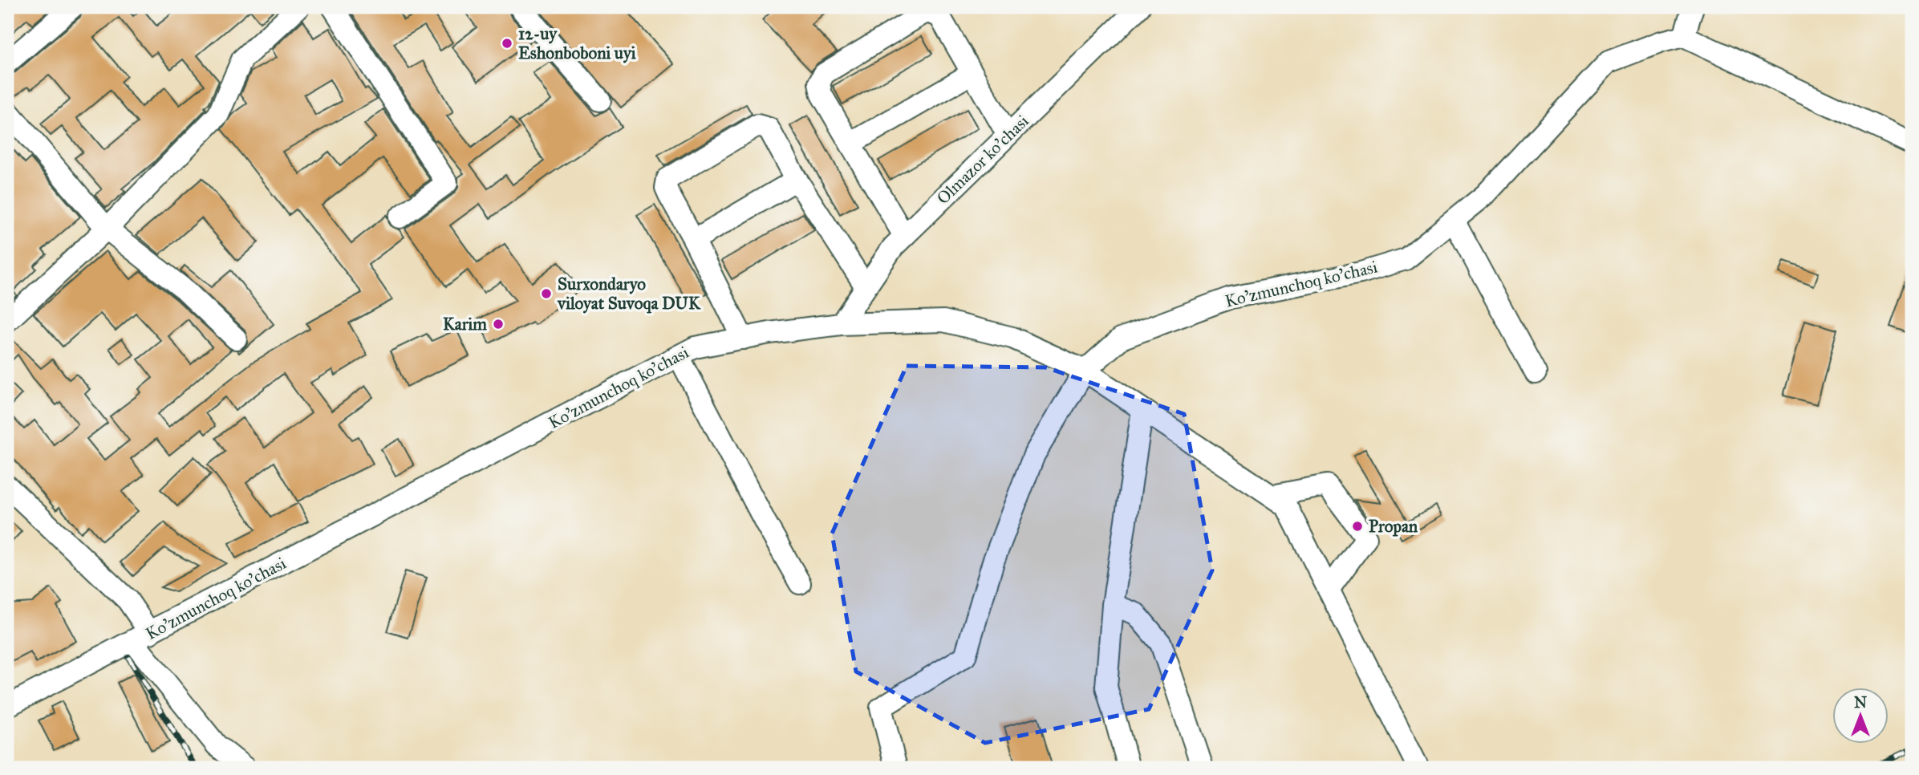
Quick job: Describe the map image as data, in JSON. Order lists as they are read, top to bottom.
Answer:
{
  "streets": {
    "street": ["Olmazor ko'chasi", "Ko'zmunchoq ko'chasi"]
  },
  "crossings": [
    ["Olmazor ko'chasi", "Ko'zmunchoq ko'chasi"]
  ],
  "places": [
    "12-uy Eshonboboni uyi",
    "Surxondaryo viloyat Suvoqa DUK",
    "Karim",
    "Propan"
  ],
  "north": "top"
}
